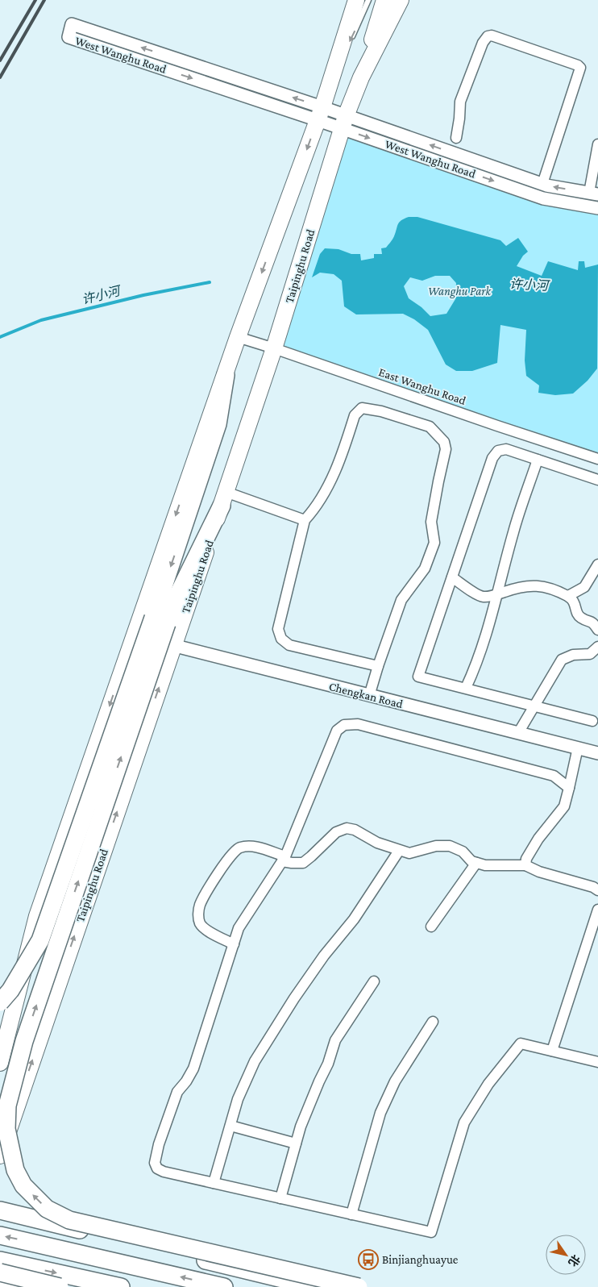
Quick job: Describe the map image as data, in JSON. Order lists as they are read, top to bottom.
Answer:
{
  "streets": {
    "main road": ["Taipinghu Road"],
    "street": ["West Wanghu Road", "East Wanghu Road", "Chengkan Road"]
  },
  "crossings": [
    ["West Wanghu Road", "Taipinghu Road"],
    ["Taipinghu Road", "East Wanghu Road"],
    ["Taipinghu Road", "Chengkan Road"]
  ],
  "water": ["许小河"],
  "parks": ["Wanghu Park"],
  "places": {
    "bus stop": ["Binjianghuayue"]
  },
  "north": "bottom right"
}
